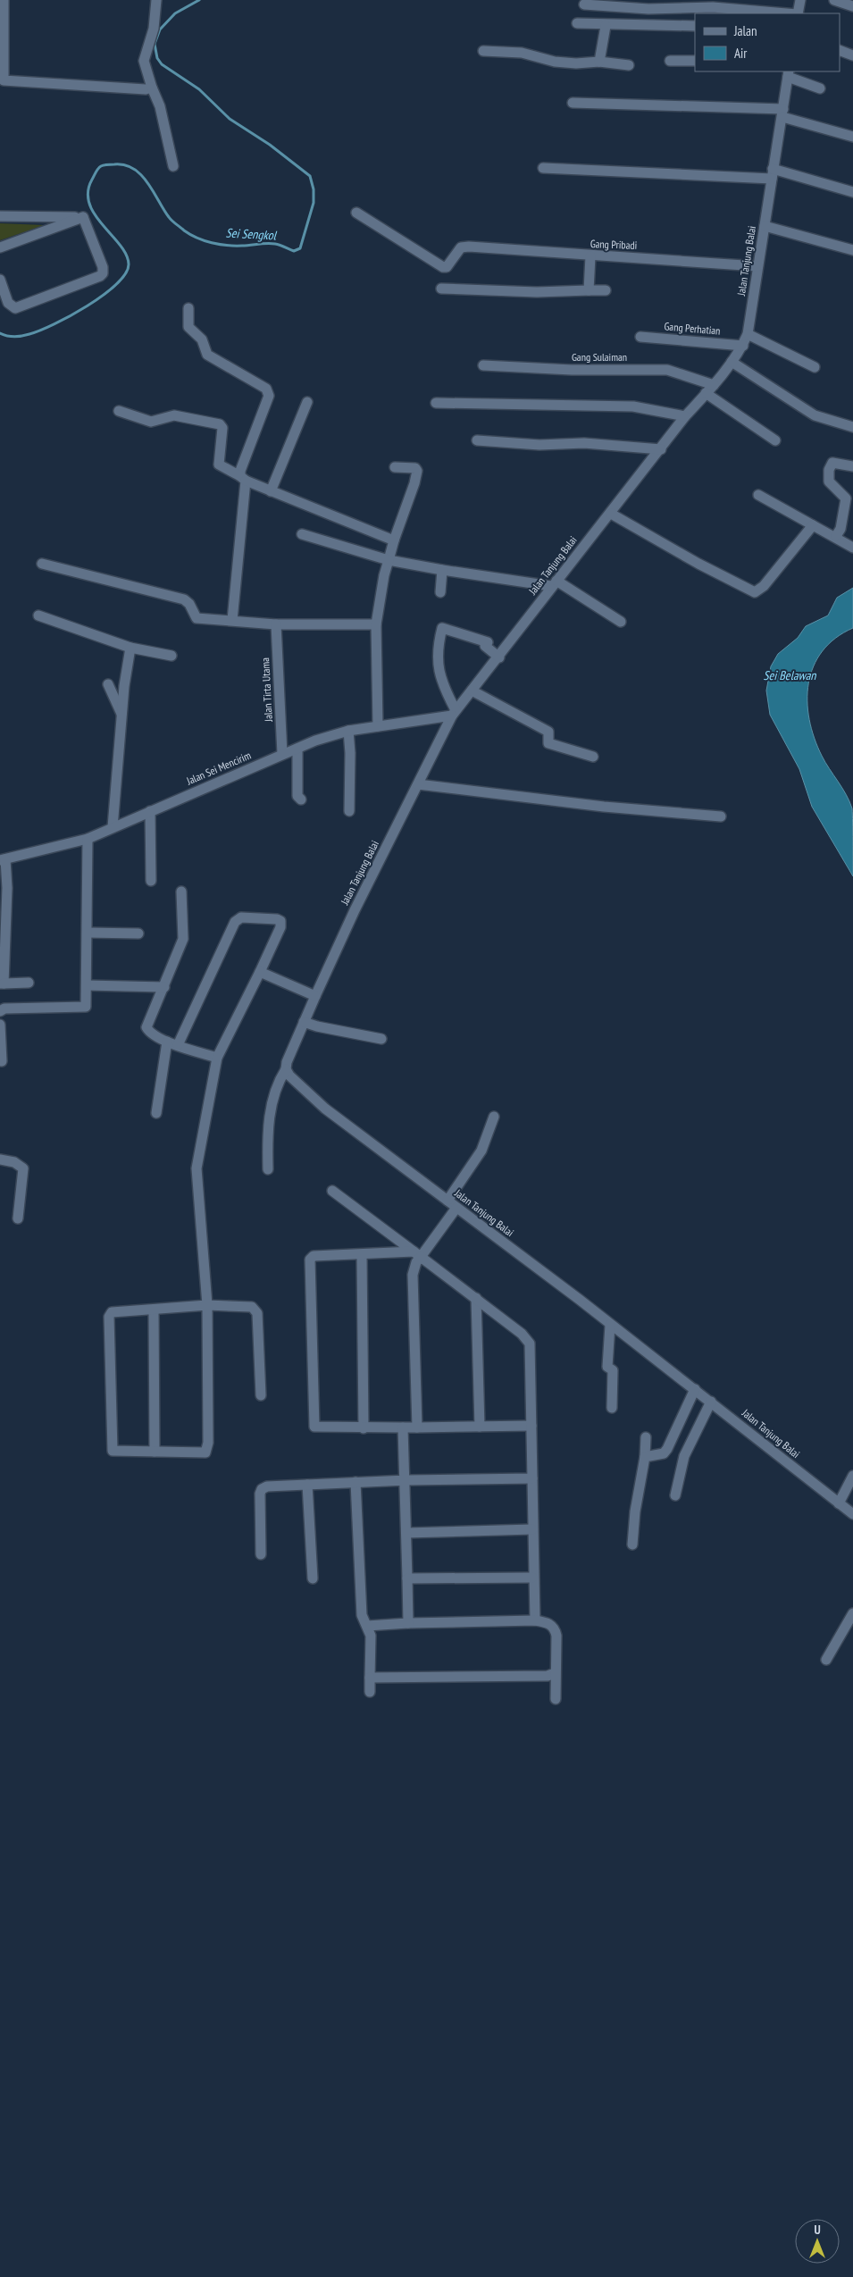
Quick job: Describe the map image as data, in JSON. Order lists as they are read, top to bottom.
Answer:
{
  "streets": {
    "street": [
      "Gang Pribadi",
      "Jalan Tanjung Balai",
      "Gang Perhatian",
      "Gang Sulaiman",
      "Jalan Tirta Utama",
      "Jalan Sei Mencirim"
    ]
  },
  "crossings": [
    ["Gang Pribadi", "Jalan Tanjung Balai"],
    ["Jalan Tanjung Balai", "Gang Perhatian"],
    ["Jalan Tanjung Balai", "Gang Sulaiman"],
    ["Jalan Tanjung Balai", "Jalan Sei Mencirim"],
    ["Jalan Tirta Utama", "Jalan Sei Mencirim"]
  ],
  "water": ["Sei Sengkol", "Sei Belawan"],
  "legend": ["Jalan", "Air"],
  "north": "top"
}
